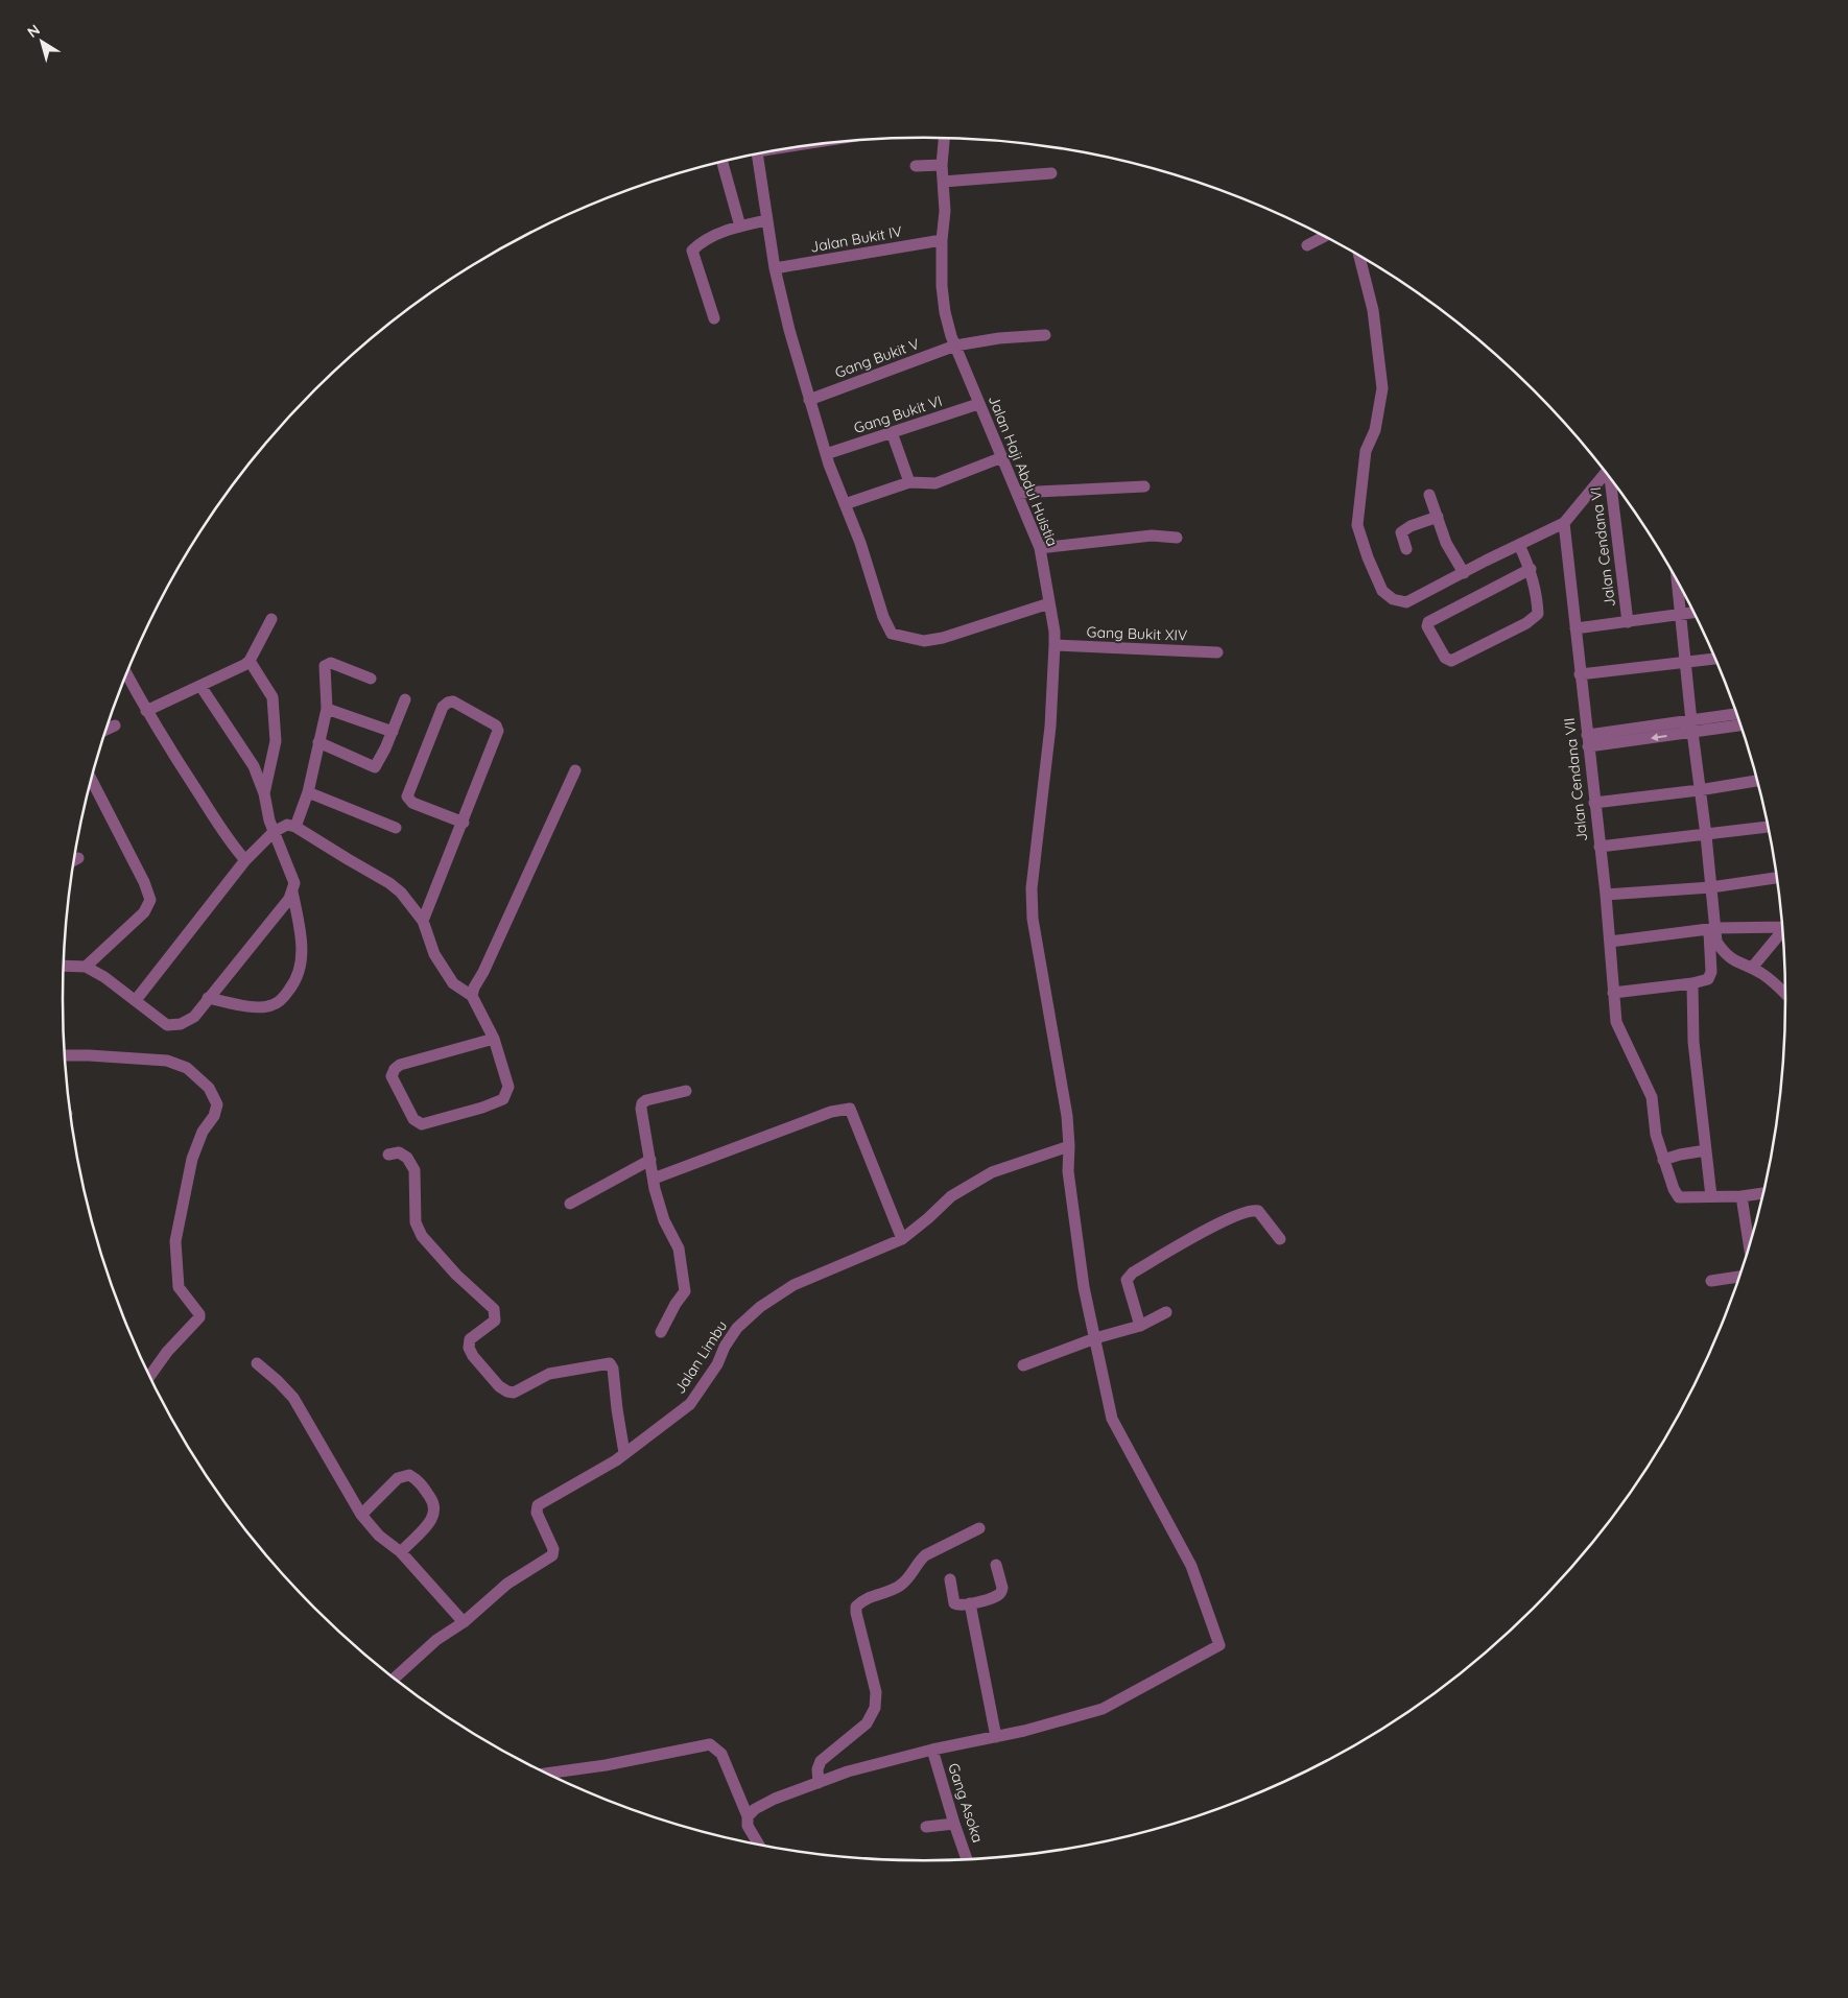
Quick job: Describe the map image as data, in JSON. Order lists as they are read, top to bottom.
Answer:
{
  "streets": {
    "street": [
      "Jalan Bukit IV",
      "Gang Bukit V",
      "Gang Bukit VI",
      "Jalan Haji Abdul Huistia",
      "Jalan Cendana VI",
      "Gang Bukit XIV",
      "Jalan Cendana VII",
      "Jalan Limbu",
      "Gang Asoka"
    ]
  },
  "crossings": [
    ["Jalan Bukit IV", "Jalan Haji Abdul Huistia"],
    ["Gang Bukit V", "Jalan Haji Abdul Huistia"],
    ["Gang Bukit VI", "Jalan Haji Abdul Huistia"],
    ["Jalan Haji Abdul Huistia", "Gang Bukit XIV"],
    ["Jalan Haji Abdul Huistia", "Jalan Limbu"]
  ],
  "north": "top left"
}
